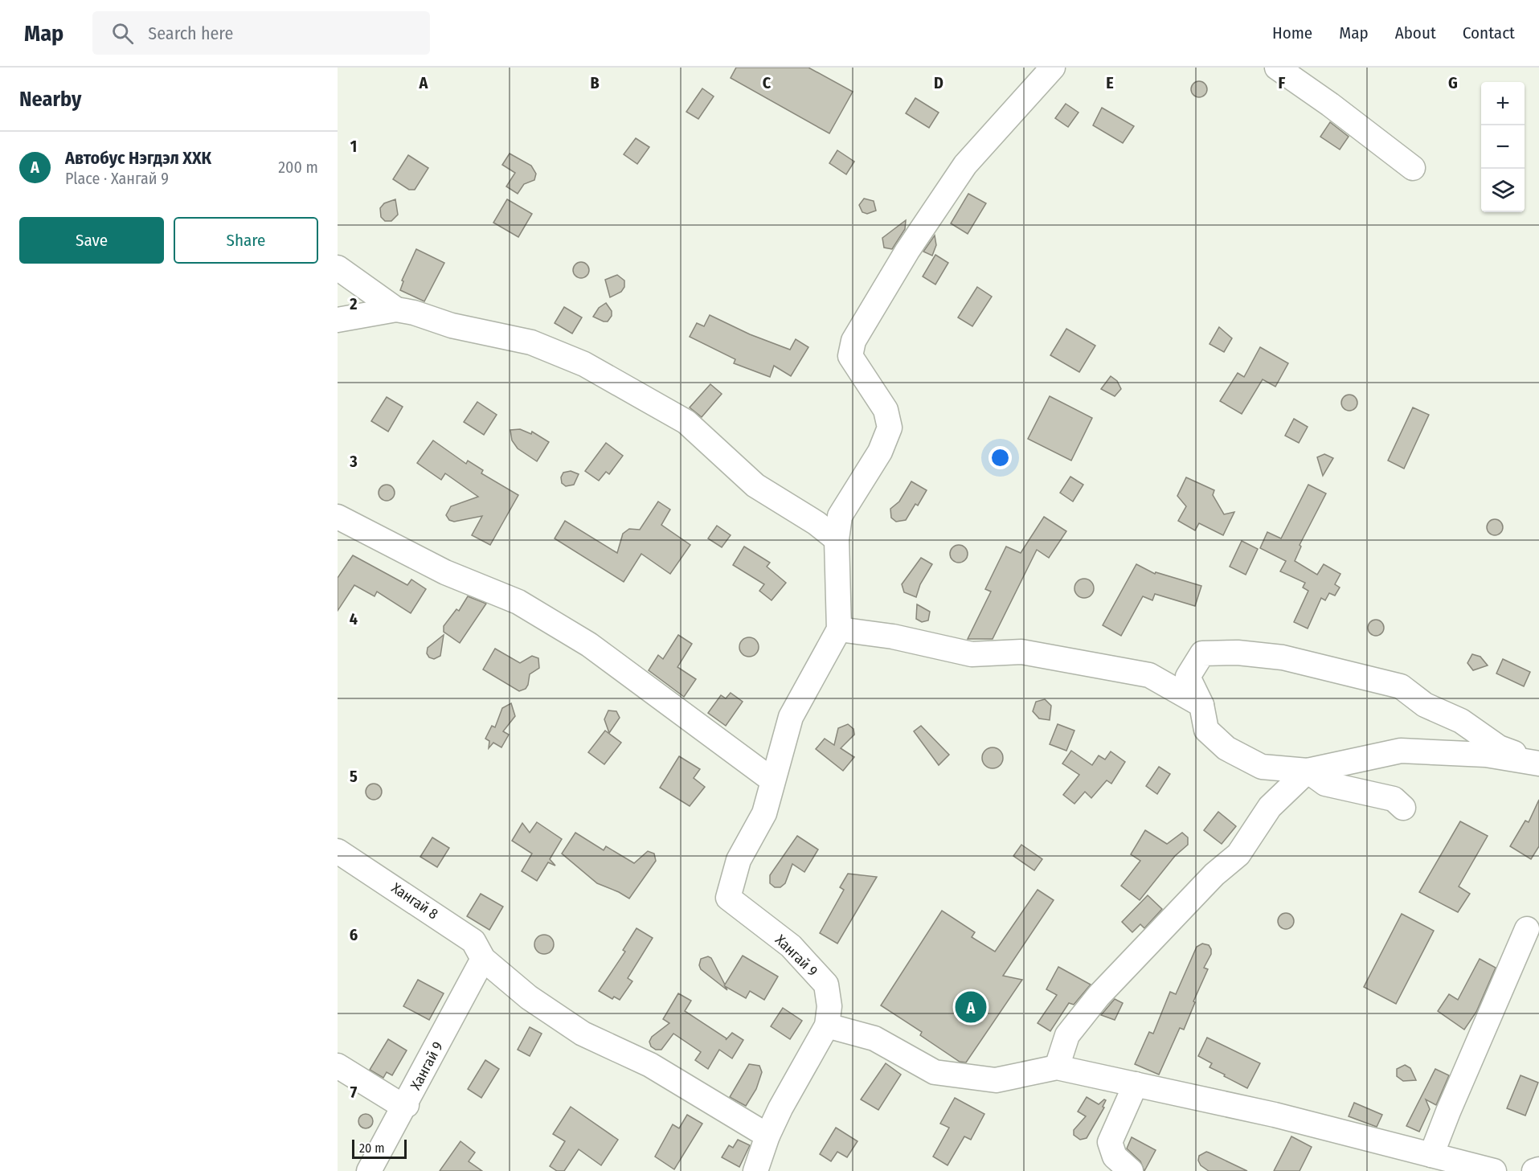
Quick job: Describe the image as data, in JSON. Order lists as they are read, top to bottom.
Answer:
{
  "streets": {
    "street": ["Хангай 8", "Хангай 9"]
  },
  "crossings": [
    ["Хангай 8", "Хангай 9"]
  ],
  "scale_bar": "20 m",
  "page": {
    "header": "Map",
    "search": "Search here",
    "nav": [
      "Home",
      "Map",
      "About",
      "Contact"
    ],
    "heading": "Nearby",
    "map_buttons": ["+", "−"],
    "list": [
      {
        "mark": "A",
        "name": "Автобус Нэгдэл ХХК",
        "note": "Place · Хангай 9",
        "value": "200 m"
      }
    ],
    "buttons": ["Save", "Share"],
    "pins": "A",
    "scale": "20 m"
  },
  "grid": {
    "columns": [
      "A",
      "B",
      "C",
      "D",
      "E",
      "F",
      "G"
    ],
    "rows": [
      "1",
      "2",
      "3",
      "4",
      "5",
      "6",
      "7"
    ]
  }
}
